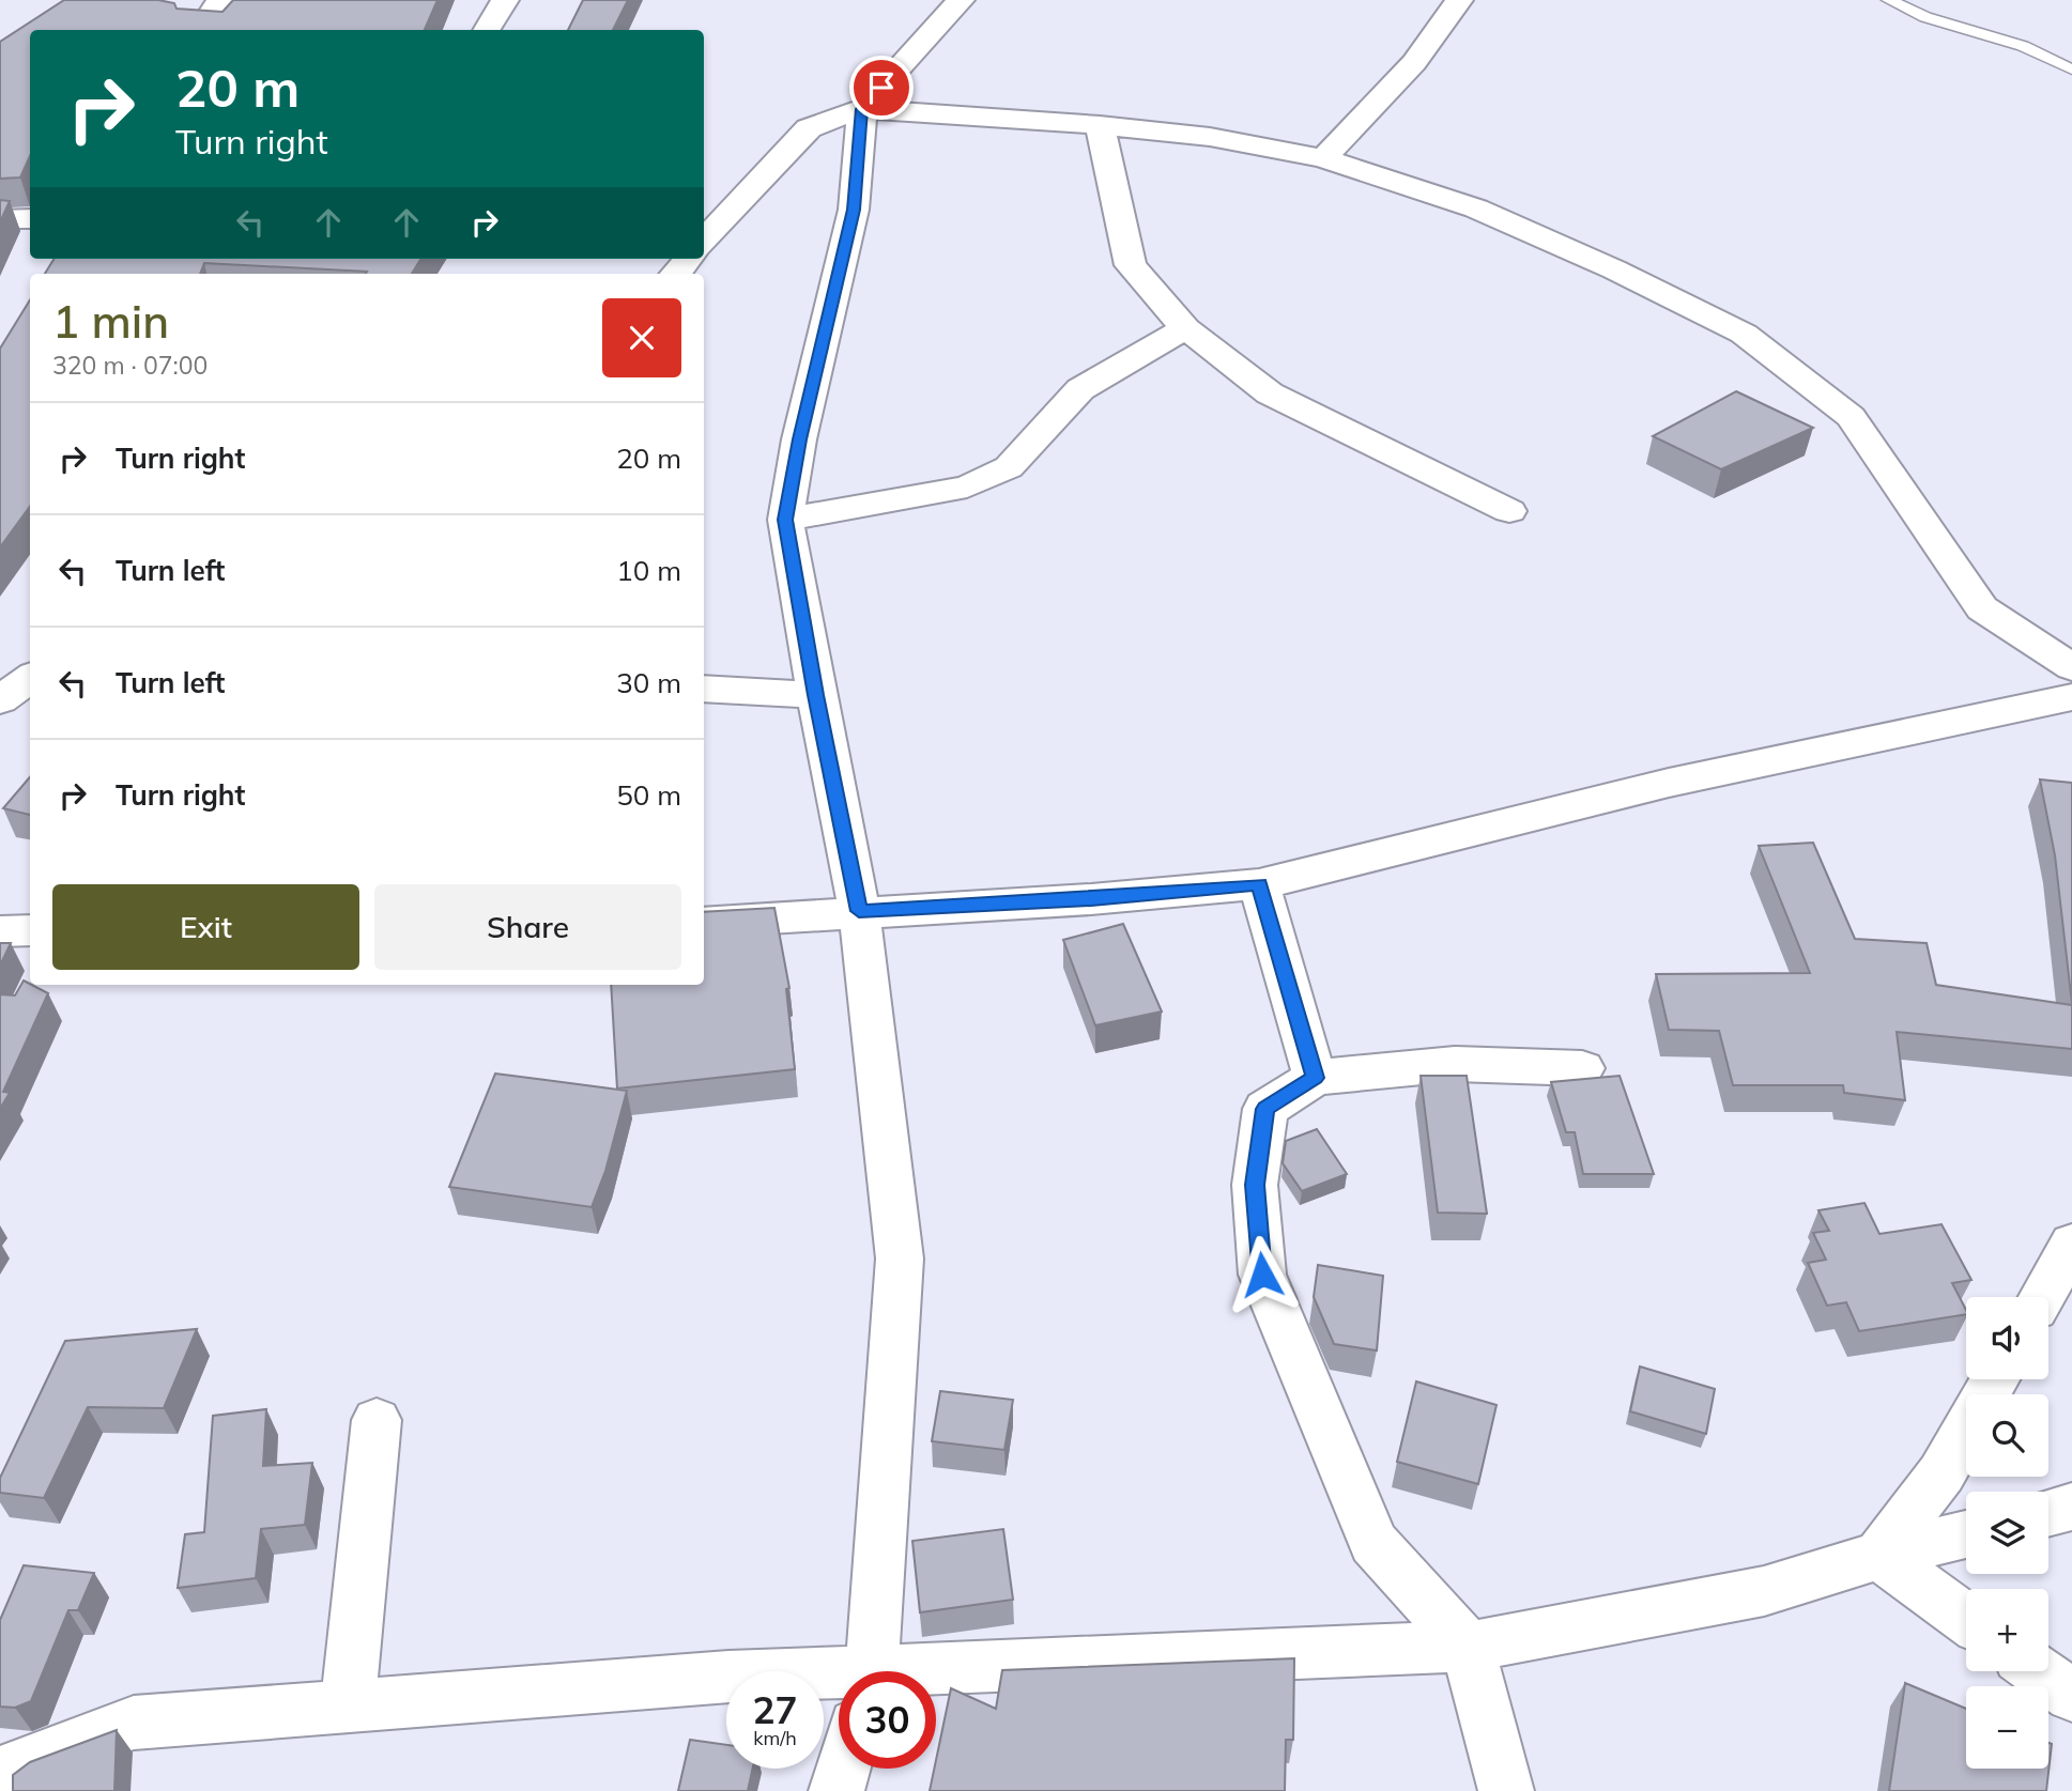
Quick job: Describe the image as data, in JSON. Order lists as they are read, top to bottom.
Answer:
{
  "page": {
    "turn": ["20 m", "Turn right"],
    "heading": ["1 min", "320 m · 07:00"],
    "list": [
      {
        "name": "Turn right",
        "value": "20 m"
      },
      {
        "name": "Turn left",
        "value": "10 m"
      },
      {
        "name": "Turn left",
        "value": "30 m"
      },
      {
        "name": "Turn right",
        "value": "50 m"
      }
    ],
    "buttons": ["Exit", "Share"],
    "map_buttons": ["+", "−"],
    "speed": "27 km/h",
    "limit": "30"
  }
}
